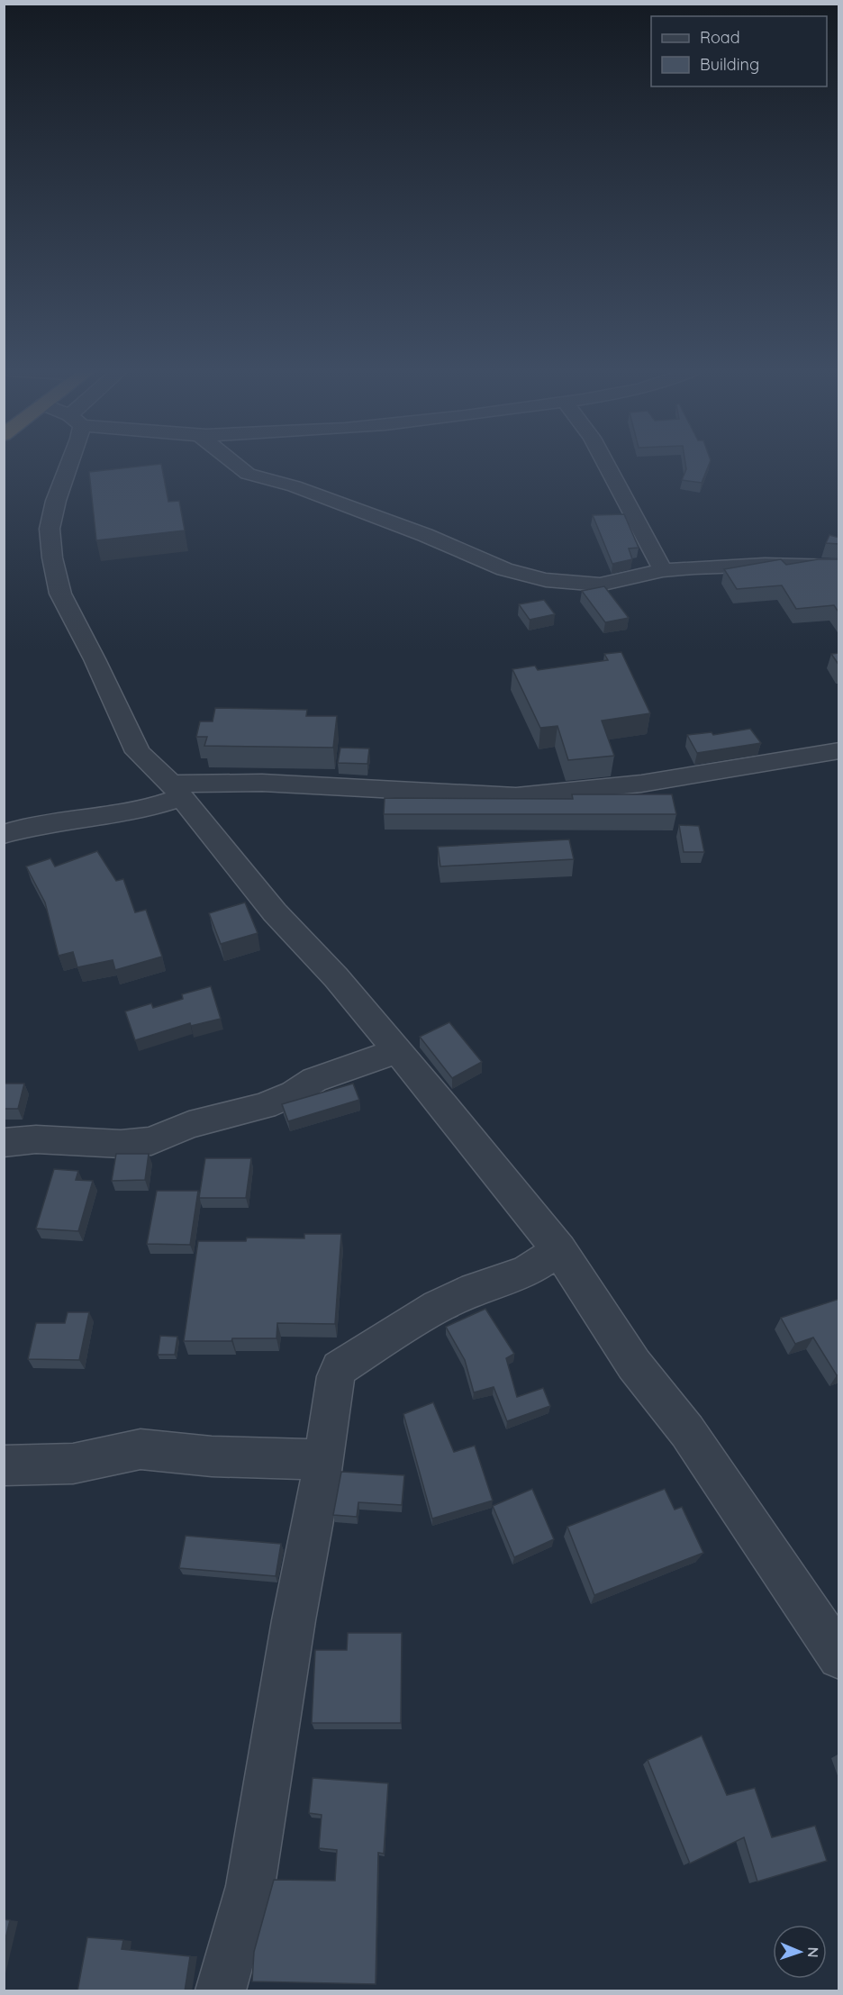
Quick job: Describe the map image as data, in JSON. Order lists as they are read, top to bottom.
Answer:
{
  "legend": ["Road", "Building"],
  "north": "right"
}
